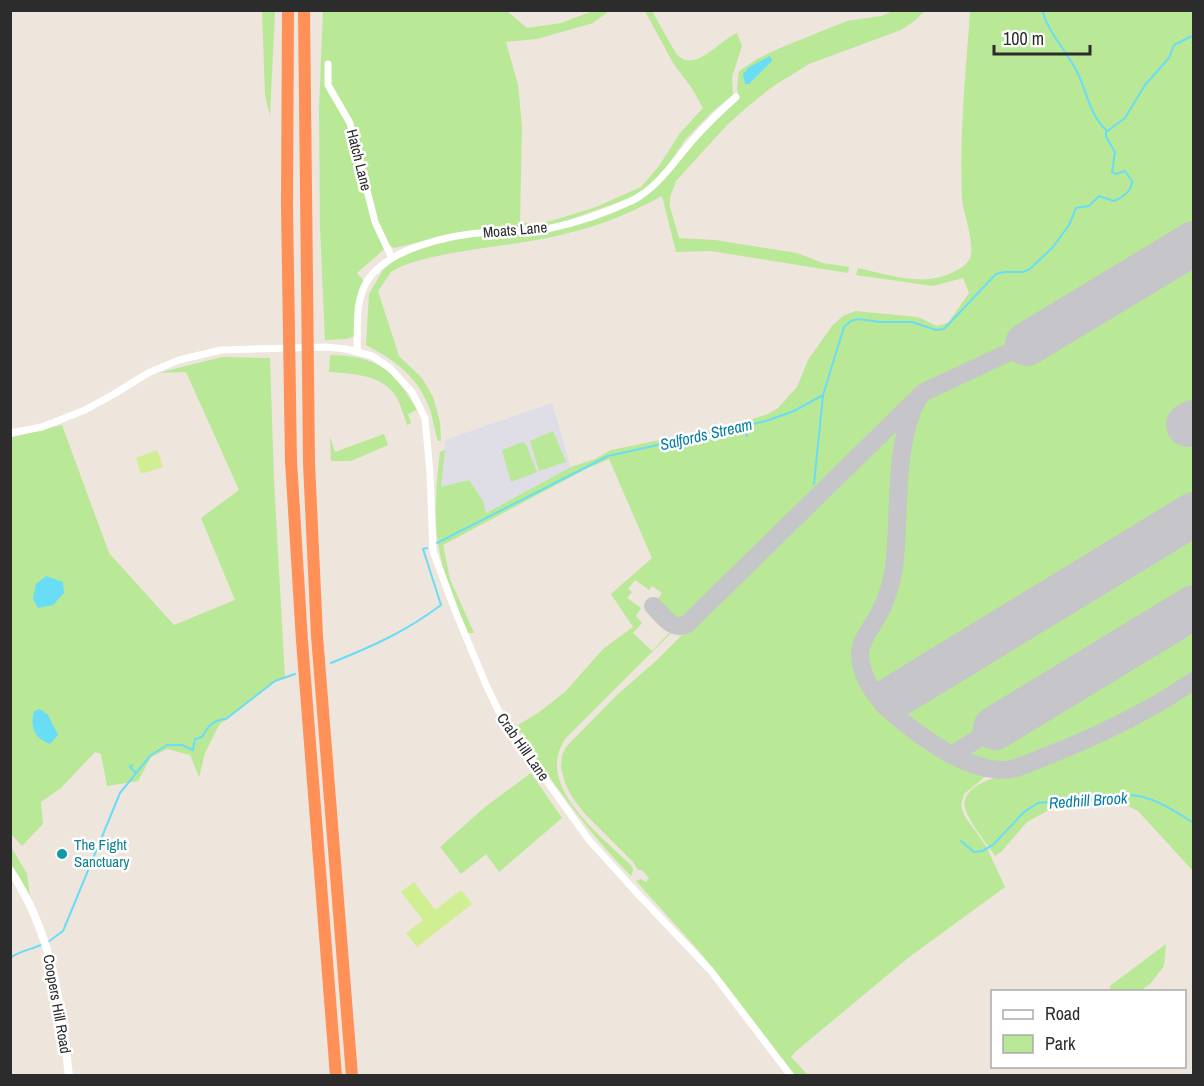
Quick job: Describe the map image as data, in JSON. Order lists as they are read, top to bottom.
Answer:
{
  "streets": {
    "street": [
      "Hatch Lane",
      "Moats Lane",
      "Crab Hill Lane",
      "Coopers Hill Road"
    ]
  },
  "crossings": [
    ["Hatch Lane", "Moats Lane"],
    ["Moats Lane", "Crab Hill Lane"]
  ],
  "water": ["Salfords Stream", "Redhill Brook"],
  "places": ["The Fight Sanctuary"],
  "legend": ["Road", "Park"],
  "scale_bar": "100 m"
}
